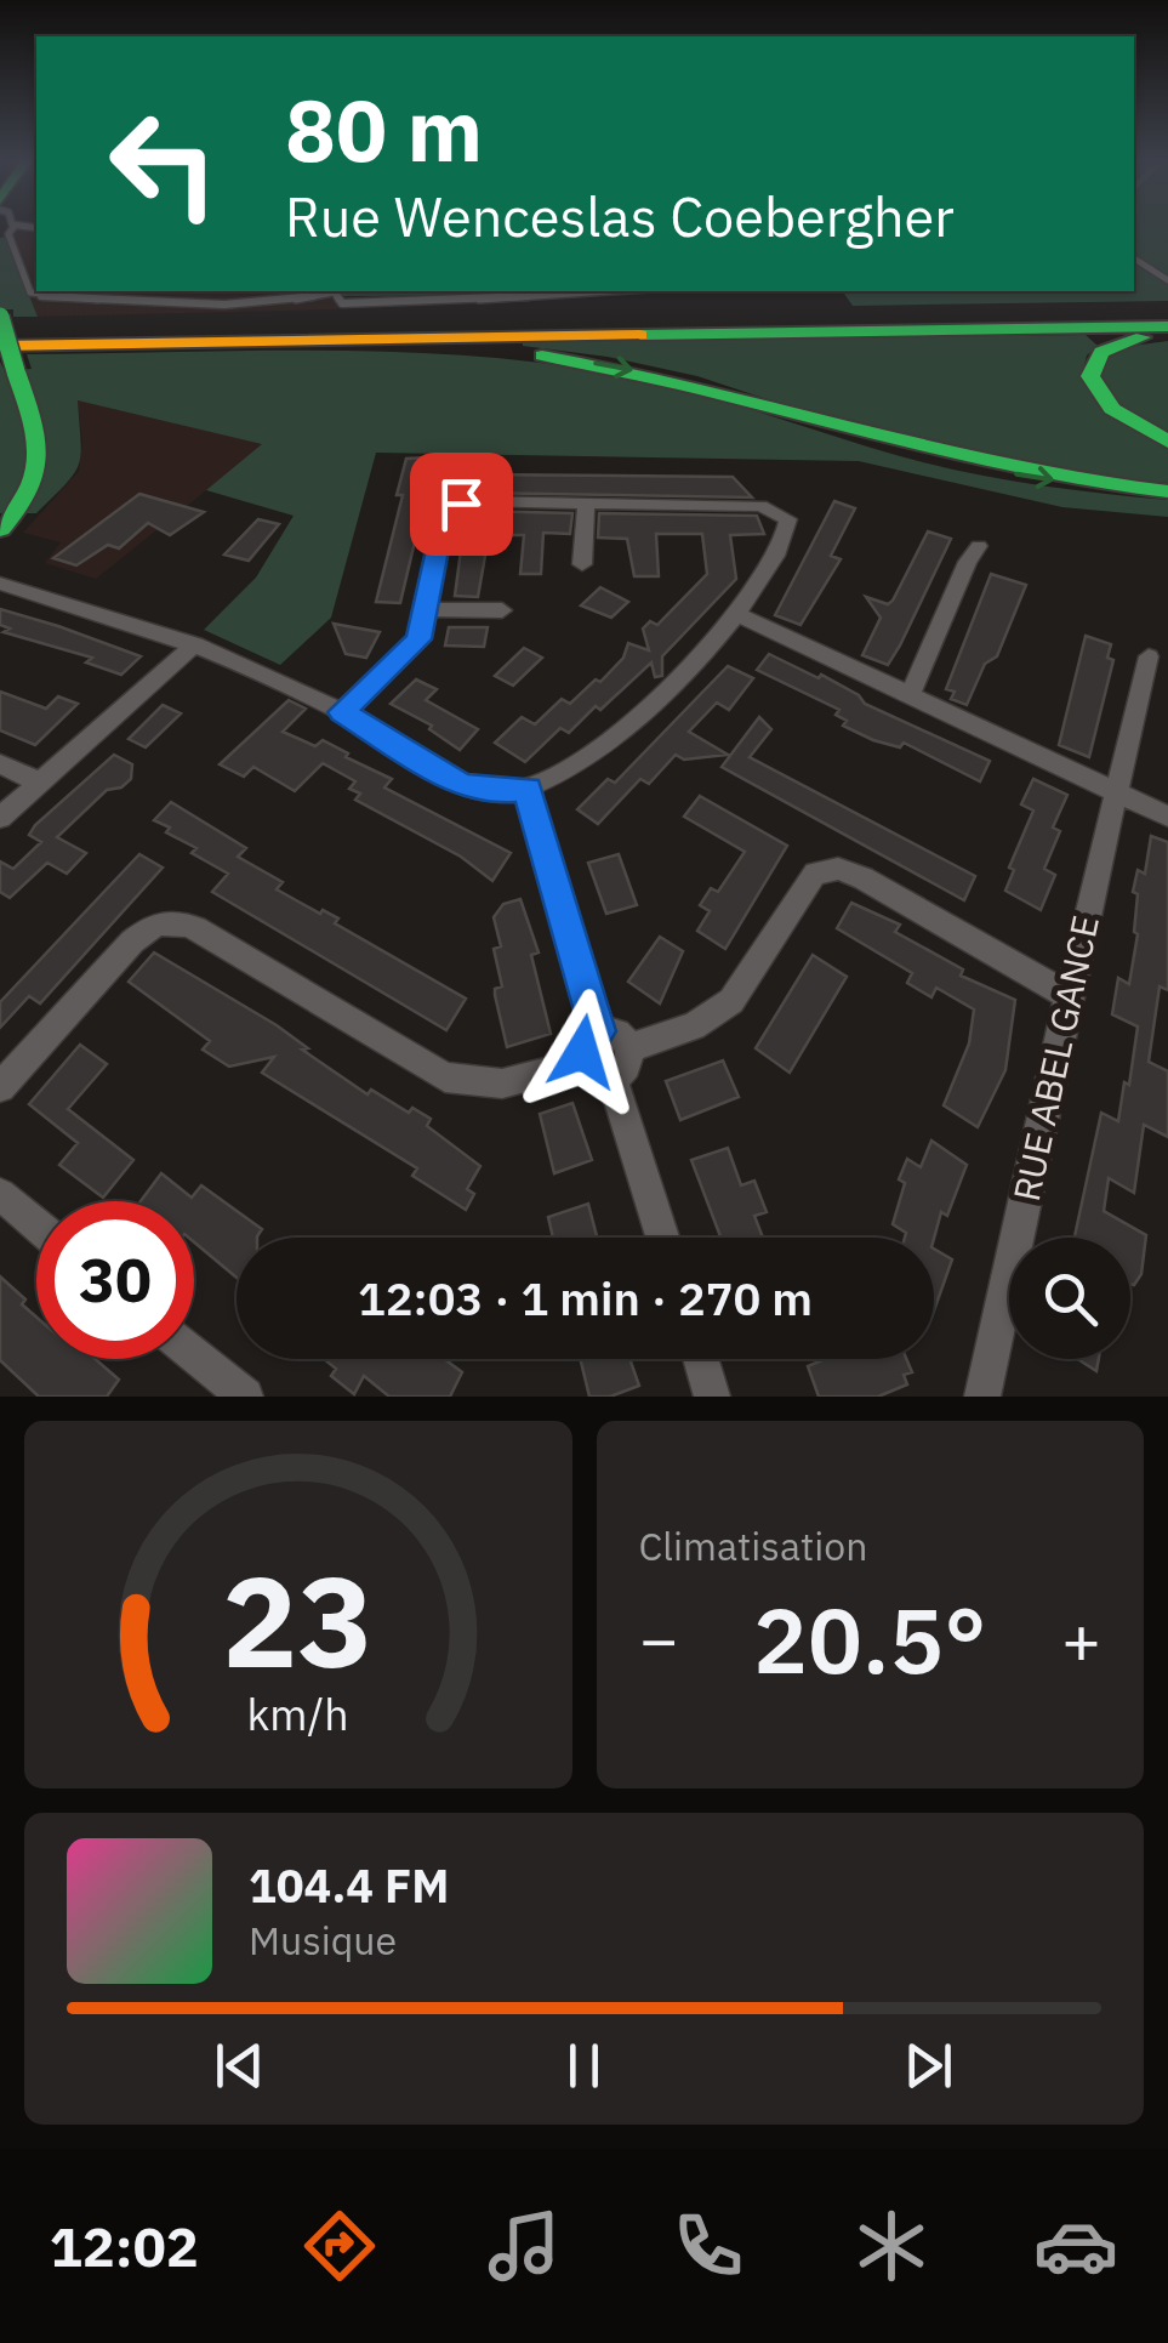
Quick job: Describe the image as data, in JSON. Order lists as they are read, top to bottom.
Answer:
{
  "streets": {
    "street": ["RUE ABEL GANCE"]
  },
  "page": {
    "turn": ["80 m", "Rue Wenceslas Coebergher"],
    "limit": "30",
    "trip": "12:03 · 1 min · 270 m",
    "tile": "Climatisation",
    "heat": ["−", "20.5°", "+"],
    "song": ["104.4 FM", "Musique"],
    "tabs": "12:02",
    "gauge": ["23", "km/h"]
  }
}
